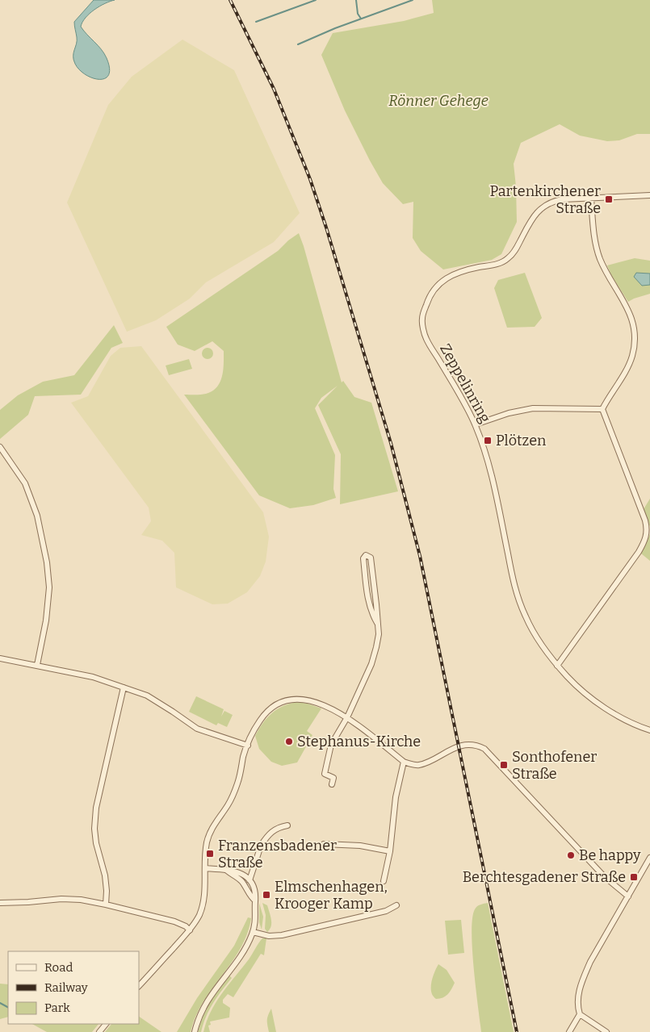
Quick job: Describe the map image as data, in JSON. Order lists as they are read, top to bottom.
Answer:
{
  "streets": {
    "street": ["Zeppelinring"]
  },
  "parks": ["Rönner Gehege"],
  "places": {
    "transit": [
      "Partenkirchener Straße",
      "Plötzen",
      "Sonthofener Straße",
      "Franzensbadener Straße",
      "Berchtesgadener Straße",
      "Elmschenhagen, Krooger Kamp"
    ],
    "other": ["Stephanus-Kirche", "Be happy"]
  },
  "legend": ["Road", "Railway", "Park"]
}
